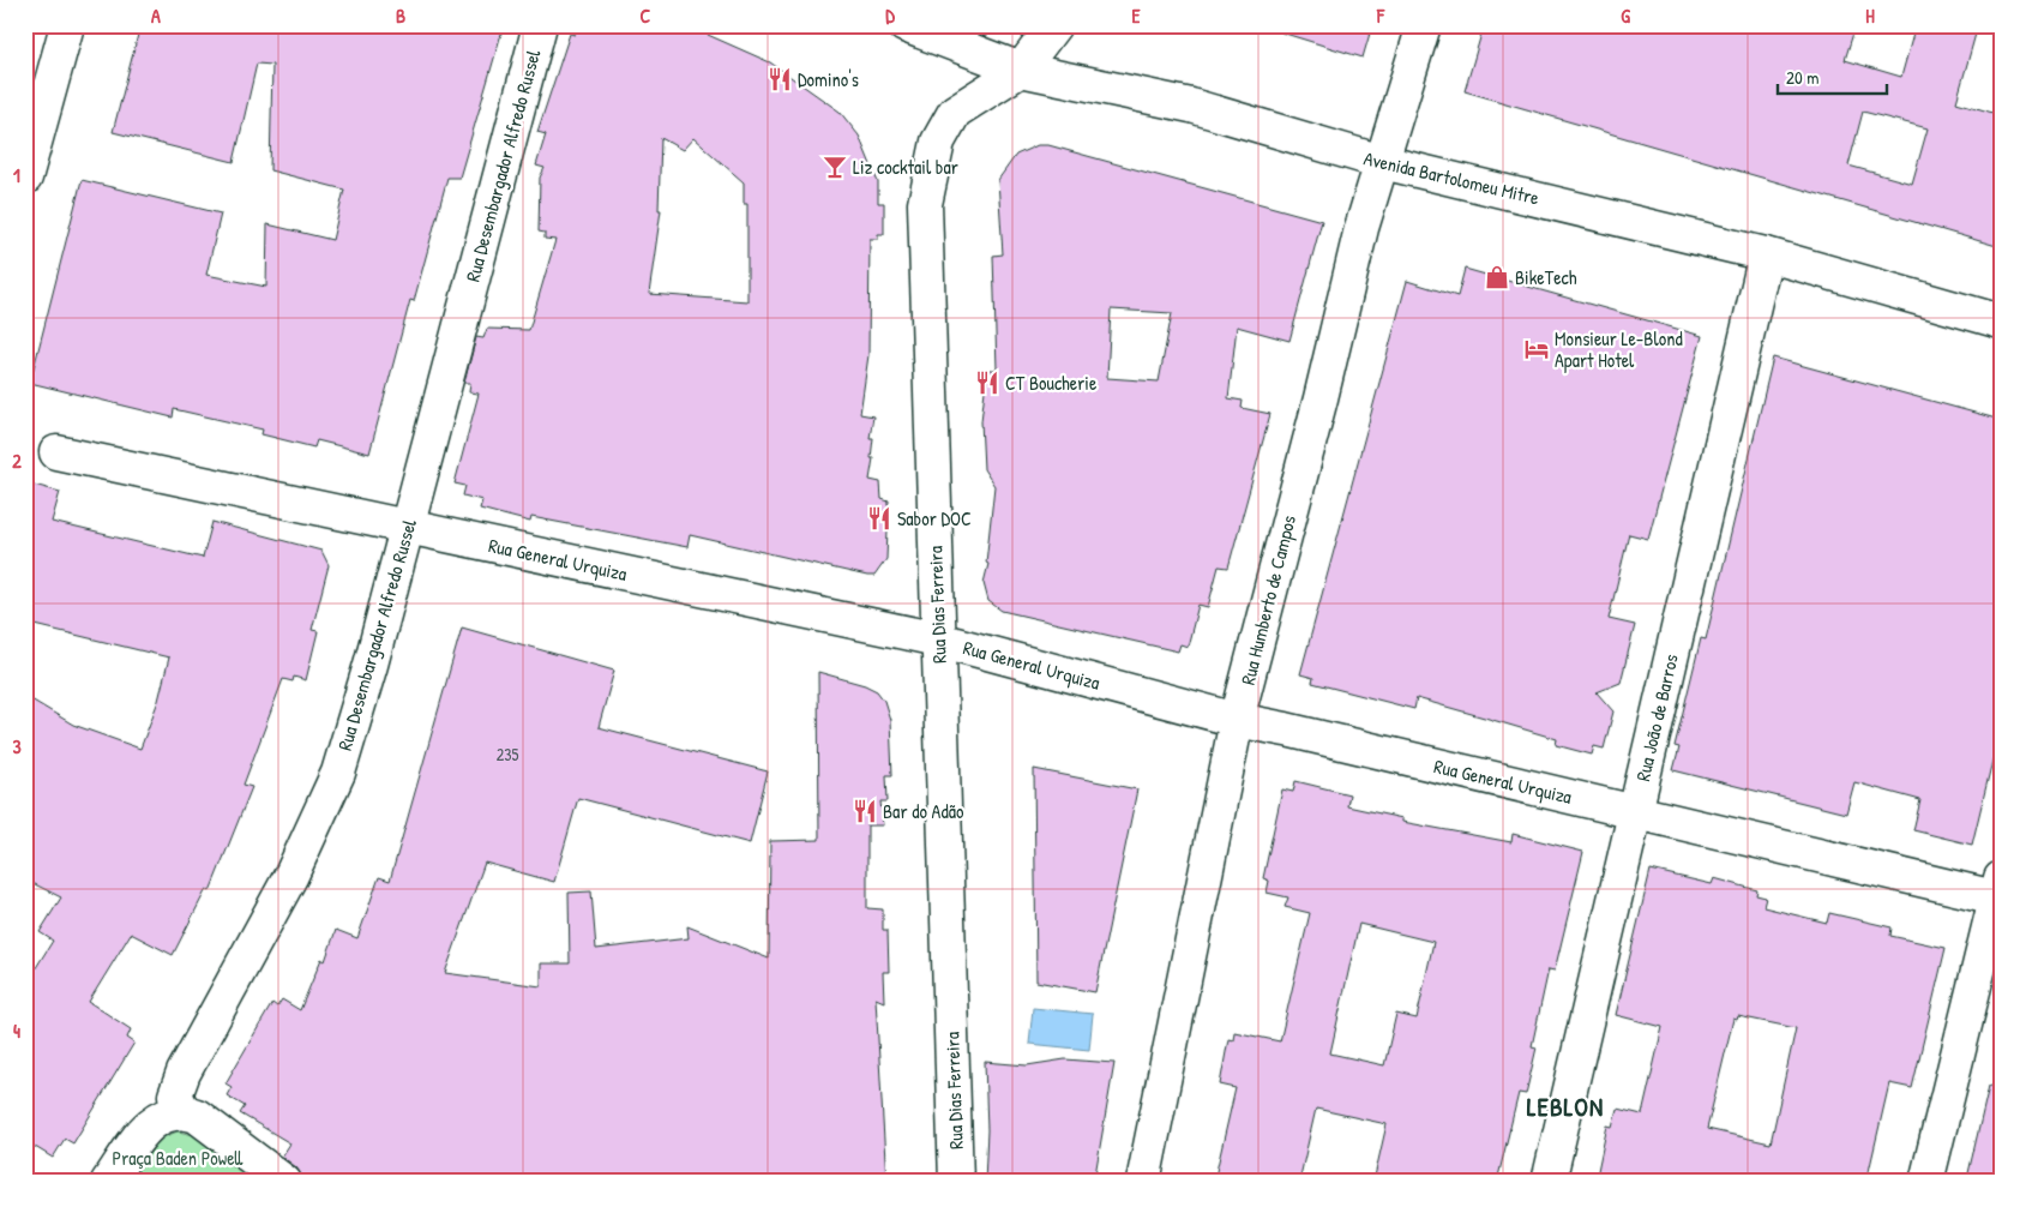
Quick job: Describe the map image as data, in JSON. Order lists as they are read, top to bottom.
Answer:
{
  "streets": {
    "street": [
      "Rua Desembargador Alfredo Russel",
      "Avenida Bartolomeu Mitre",
      "Rua General Urquiza",
      "Rua Humberto de Campos",
      "Rua Dias Ferreira",
      "Rua João de Barros"
    ]
  },
  "crossings": [
    ["Rua Desembargador Alfredo Russel", "Rua General Urquiza"],
    ["Avenida Bartolomeu Mitre", "Rua Humberto de Campos"],
    ["Avenida Bartolomeu Mitre", "Rua Dias Ferreira"],
    ["Avenida Bartolomeu Mitre", "Rua João de Barros"],
    ["Rua General Urquiza", "Rua Humberto de Campos"],
    ["Rua General Urquiza", "Rua Dias Ferreira"],
    ["Rua General Urquiza", "Rua João de Barros"]
  ],
  "districts": ["LEBLON"],
  "parks": ["Praça Baden Powell"],
  "places": {
    "restaurant": [
      "Domino's",
      "CT Boucherie",
      "Sabor DOC",
      "Bar do Adão"
    ],
    "bar": ["Liz cocktail bar"],
    "shop": ["BikeTech"],
    "hotel": ["Monsieur Le-Blond Apart Hotel"]
  },
  "house_numbers": ["235"],
  "scale_bar": "20 m",
  "grid": {
    "columns": [
      "A",
      "B",
      "C",
      "D",
      "E",
      "F",
      "G",
      "H"
    ],
    "rows": [
      "1",
      "2",
      "3",
      "4"
    ]
  }
}
